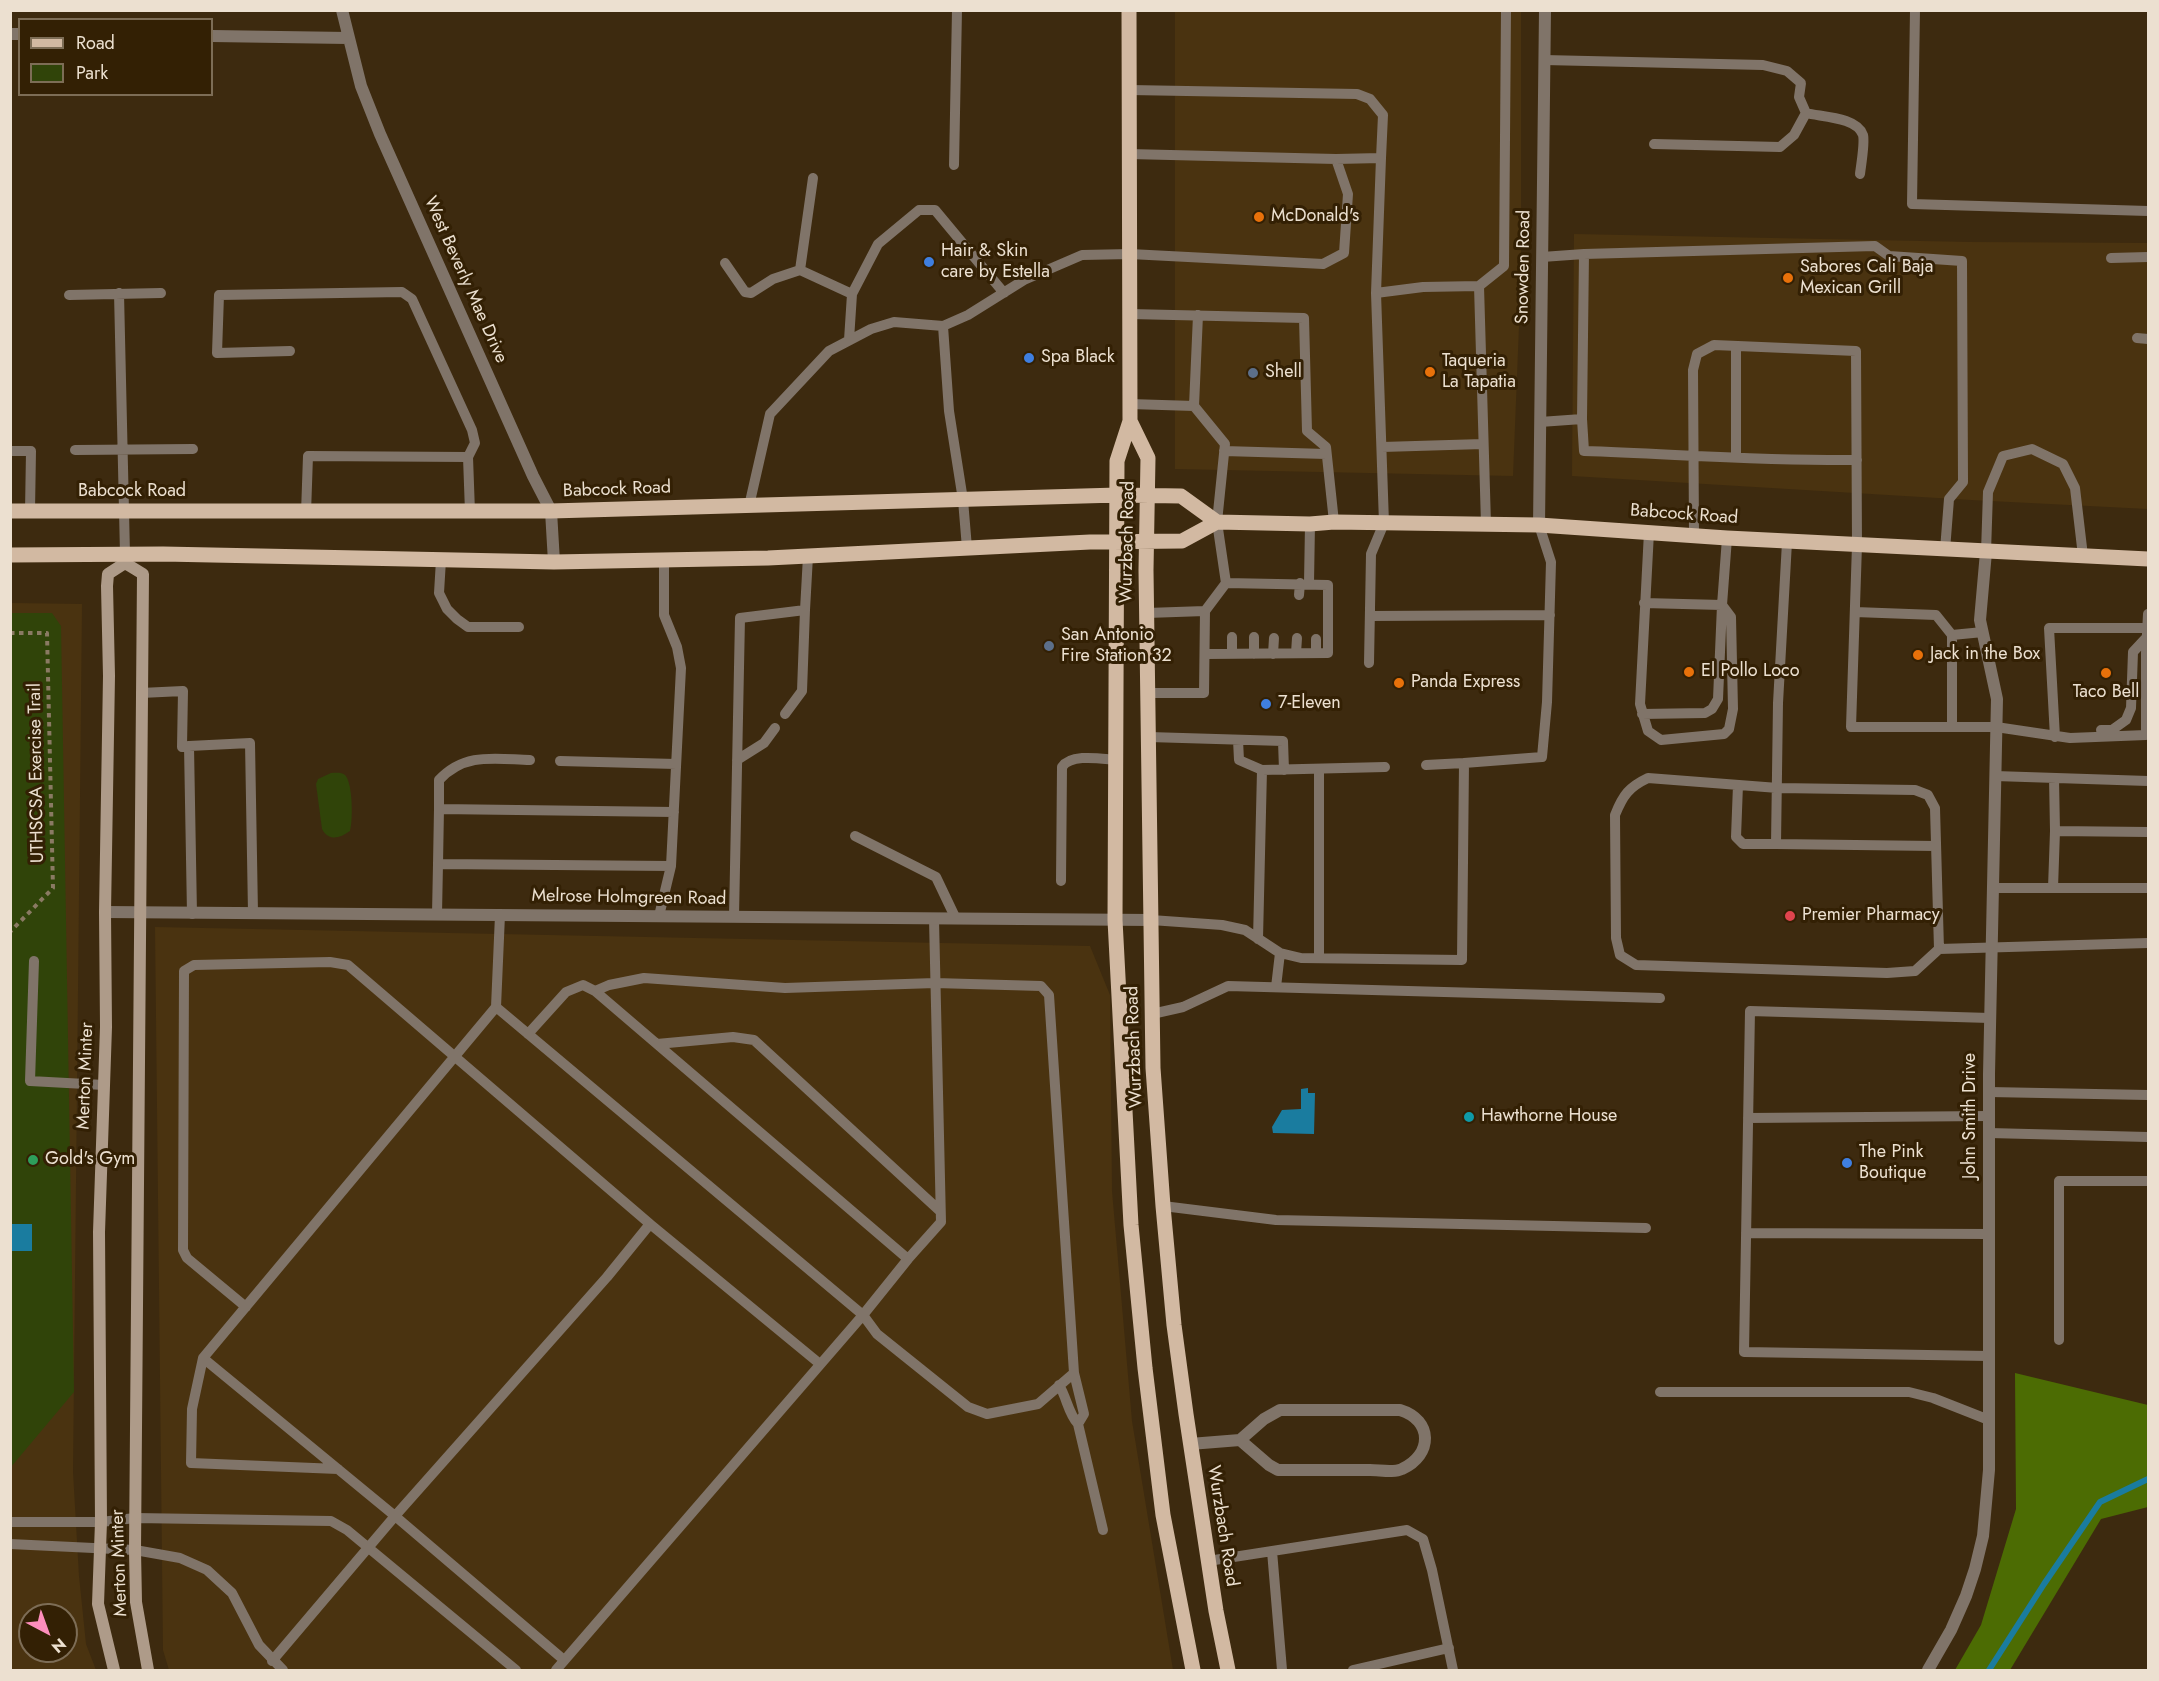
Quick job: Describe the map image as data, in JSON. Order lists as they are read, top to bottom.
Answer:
{
  "streets": {
    "main road": ["Babcock Road", "Wurzbach Road"],
    "street": [
      "Snowden Road",
      "West Beverly Mae Drive",
      "Melrose Holmgreen Road",
      "Merton Minter",
      "John Smith Drive"
    ],
    "path": ["UTHSCSA Exercise Trail"]
  },
  "crossings": [
    ["Snowden Road", "Babcock Road"],
    ["West Beverly Mae Drive", "Babcock Road"],
    ["Babcock Road", "Wurzbach Road"],
    ["Babcock Road", "Merton Minter"],
    ["Babcock Road", "John Smith Drive"],
    ["Wurzbach Road", "Melrose Holmgreen Road"],
    ["Melrose Holmgreen Road", "Merton Minter"]
  ],
  "places": [
    "McDonald's",
    "Hair & Skin care by Estella",
    "Sabores Cali Baja Mexican Grill",
    "Spa Black",
    "Taqueria La Tapatia",
    "Shell",
    "San Antonio Fire Station 32",
    "Jack in the Box",
    "El Pollo Loco",
    "Taco Bell",
    "Panda Express",
    "7-Eleven",
    "Premier Pharmacy",
    "Hawthorne House",
    "Gold's Gym",
    "The Pink Boutique"
  ],
  "legend": ["Road", "Park"],
  "north": "bottom right"
}
